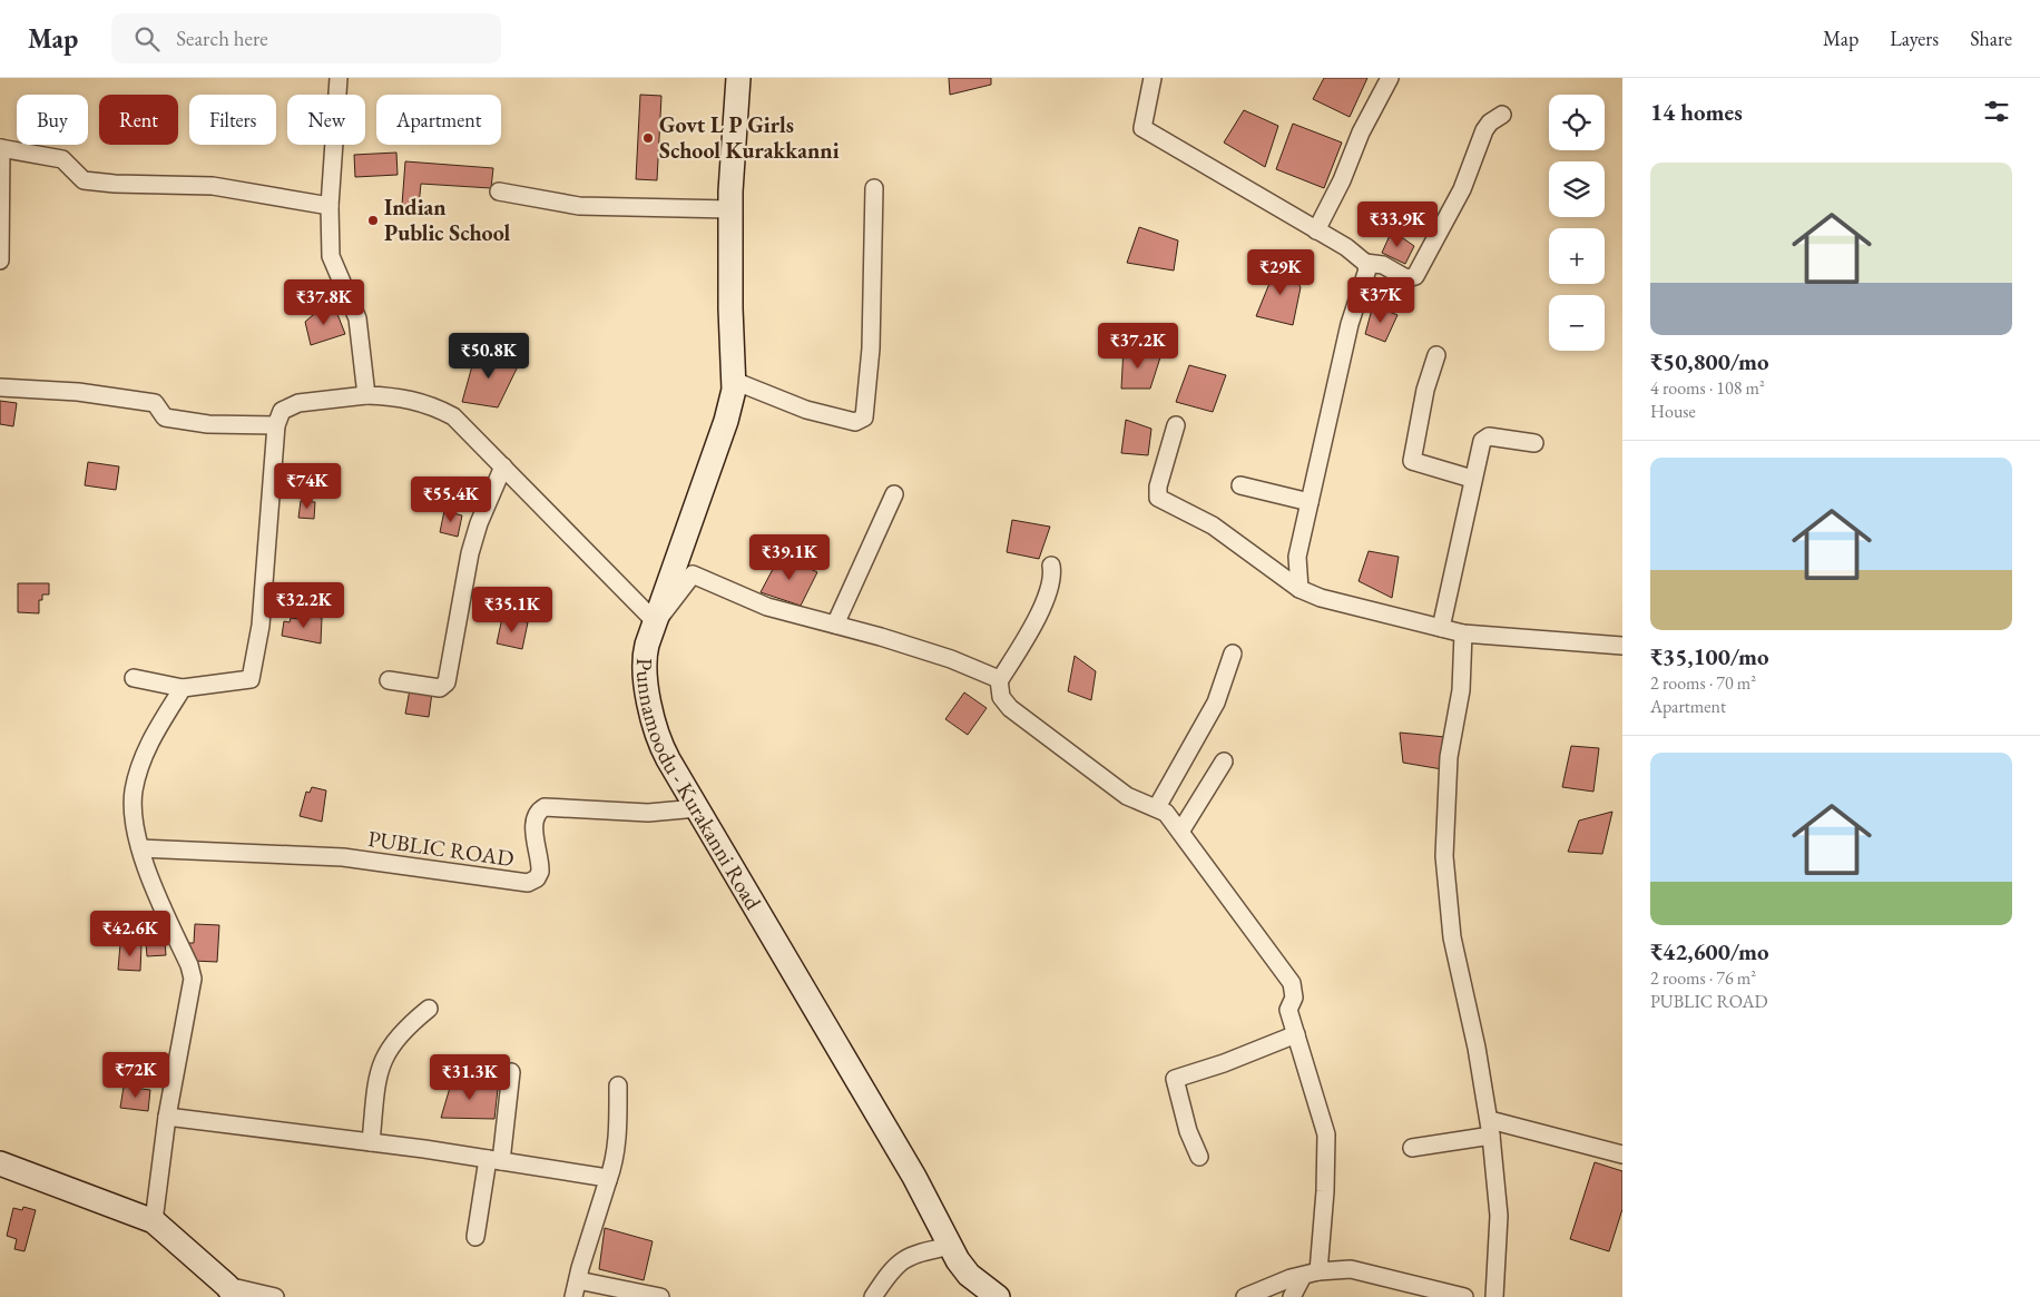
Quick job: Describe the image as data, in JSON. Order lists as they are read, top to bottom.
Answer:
{
  "streets": {
    "main road": ["Punnamoodu - Kurakanni Road"],
    "street": ["PUBLIC ROAD"]
  },
  "crossings": [
    ["Punnamoodu - Kurakanni Road", "PUBLIC ROAD"]
  ],
  "places": ["Govt L P Girls School Kurakkanni", "Indian Public School"],
  "page": {
    "header": "Map",
    "search": "Search here",
    "nav": ["Map", "Layers", "Share"],
    "heading": "14 homes",
    "map_buttons": ["+", "−"],
    "chip": [
      "Buy",
      "Rent",
      "Filters",
      "New",
      "Apartment"
    ],
    "list": [
      {
        "name": "₹50,800/mo",
        "note": "4 rooms · 108 m² · House"
      },
      {
        "name": "₹35,100/mo",
        "note": "2 rooms · 70 m² · Apartment"
      },
      {
        "name": "₹42,600/mo",
        "note": "2 rooms · 76 m² · PUBLIC ROAD"
      }
    ],
    "price": [
      "₹33.9K",
      "₹29K",
      "₹37K",
      "₹37.8K",
      "₹37.2K",
      "₹50.8K",
      "₹74K",
      "₹55.4K",
      "₹39.1K",
      "₹32.2K",
      "₹35.1K",
      "₹42.6K",
      "₹72K",
      "₹31.3K"
    ]
  }
}
